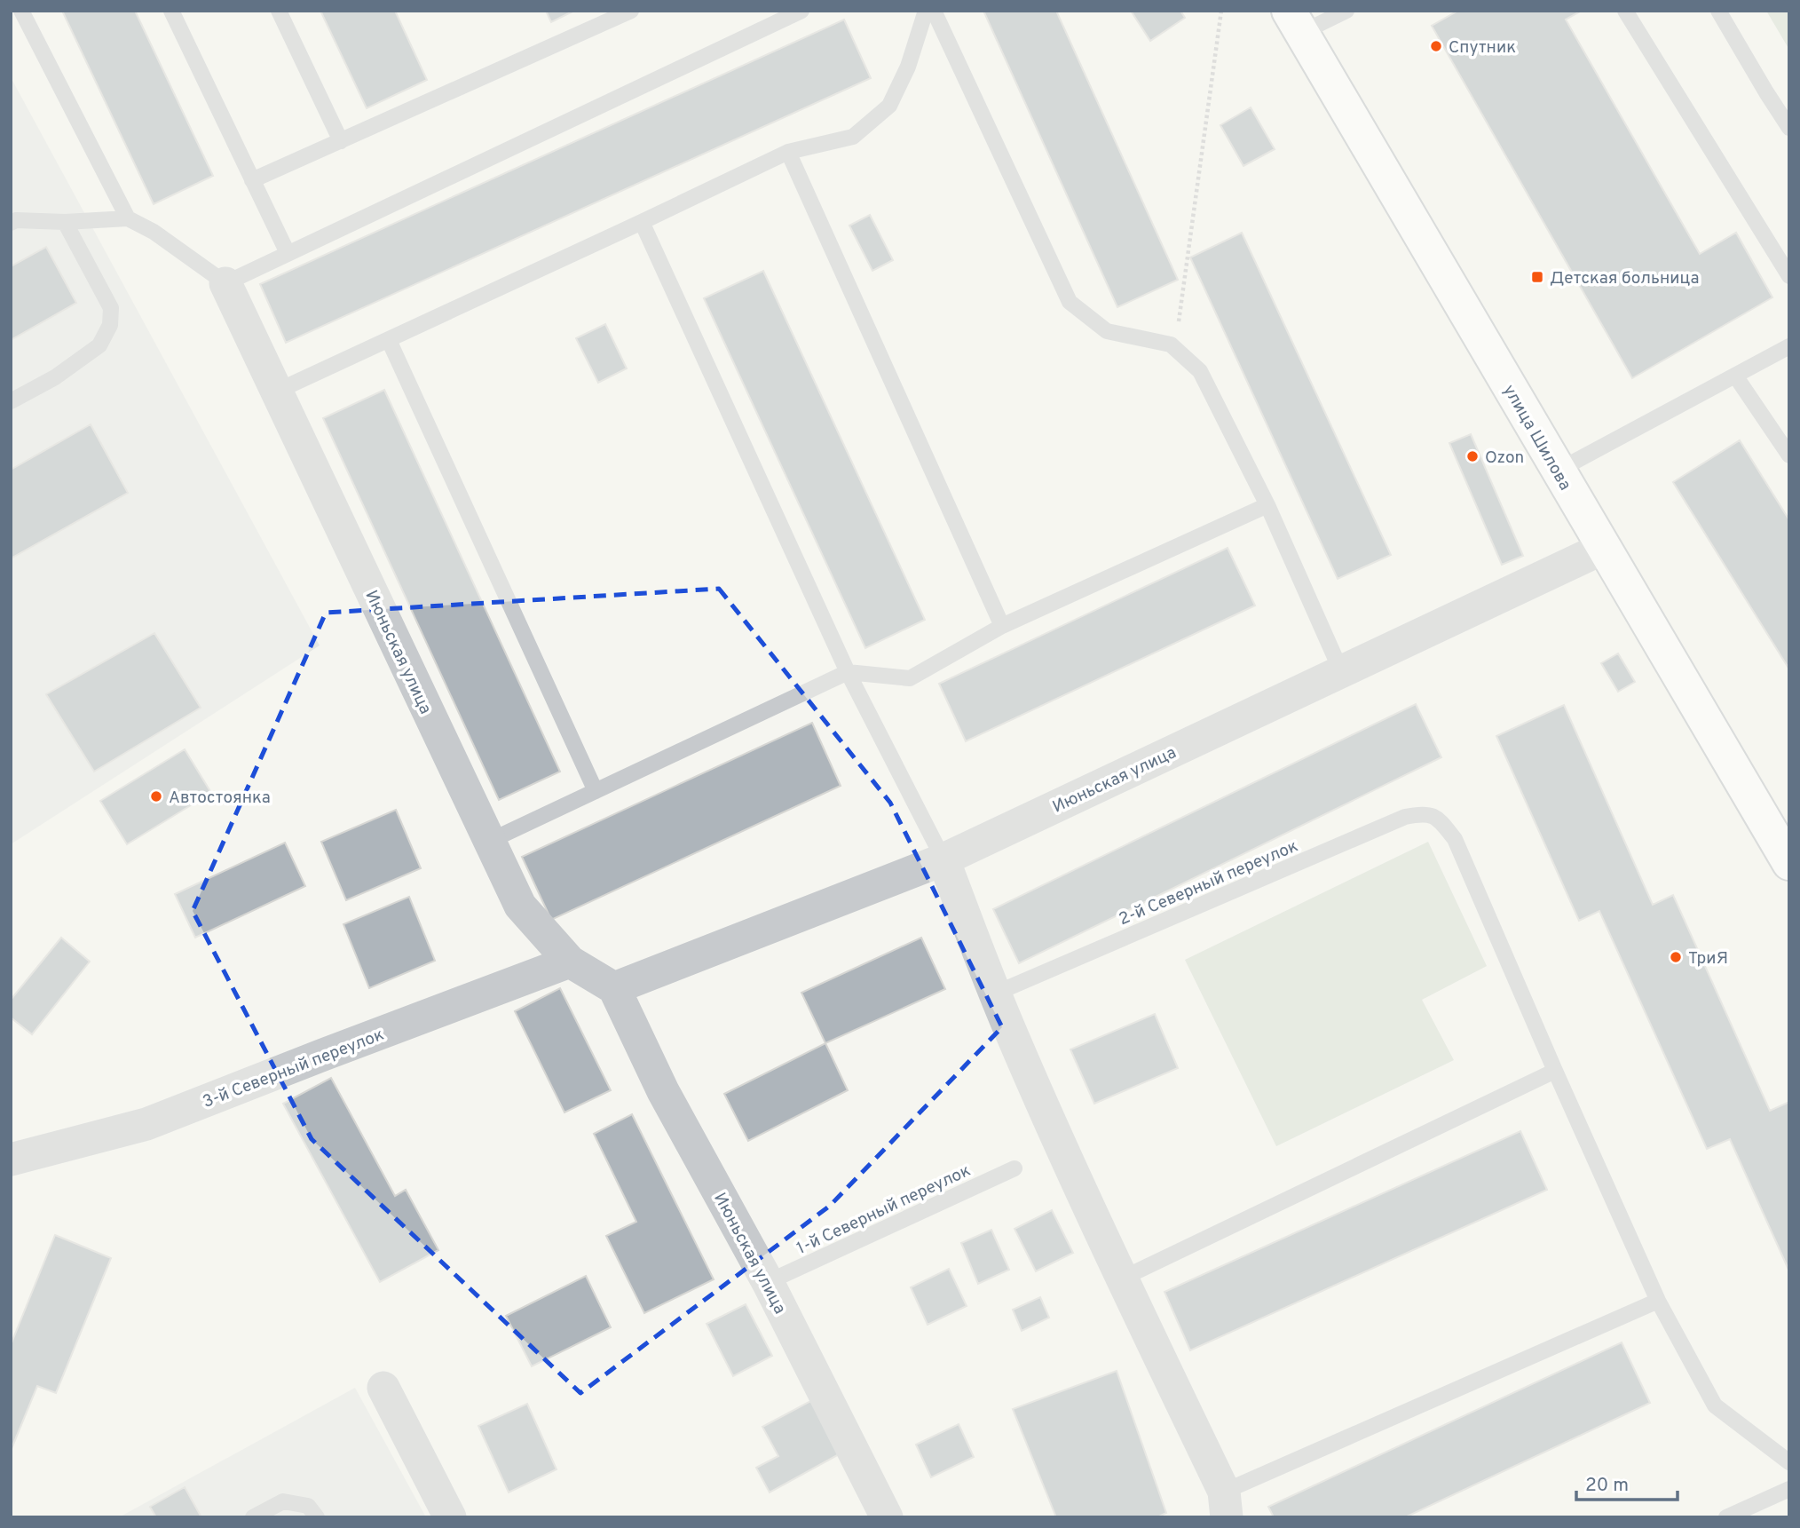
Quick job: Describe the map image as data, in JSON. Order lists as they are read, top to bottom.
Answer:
{
  "streets": {
    "main road": ["улица Шилова"],
    "street": ["Июньская улица", "3-й Северный переулок"],
    "lane": ["2-й Северный переулок", "1-й Северный переулок"]
  },
  "crossings": [
    ["улица Шилова", "Июньская улица"],
    ["Июньская улица", "3-й Северный переулок"],
    ["Июньская улица", "1-й Северный переулок"]
  ],
  "places": {
    "other": [
      "Спутник",
      "Ozon",
      "Автостоянка",
      "ТриЯ"
    ],
    "transit": ["Детская больница"]
  },
  "scale_bar": "20 m"
}
